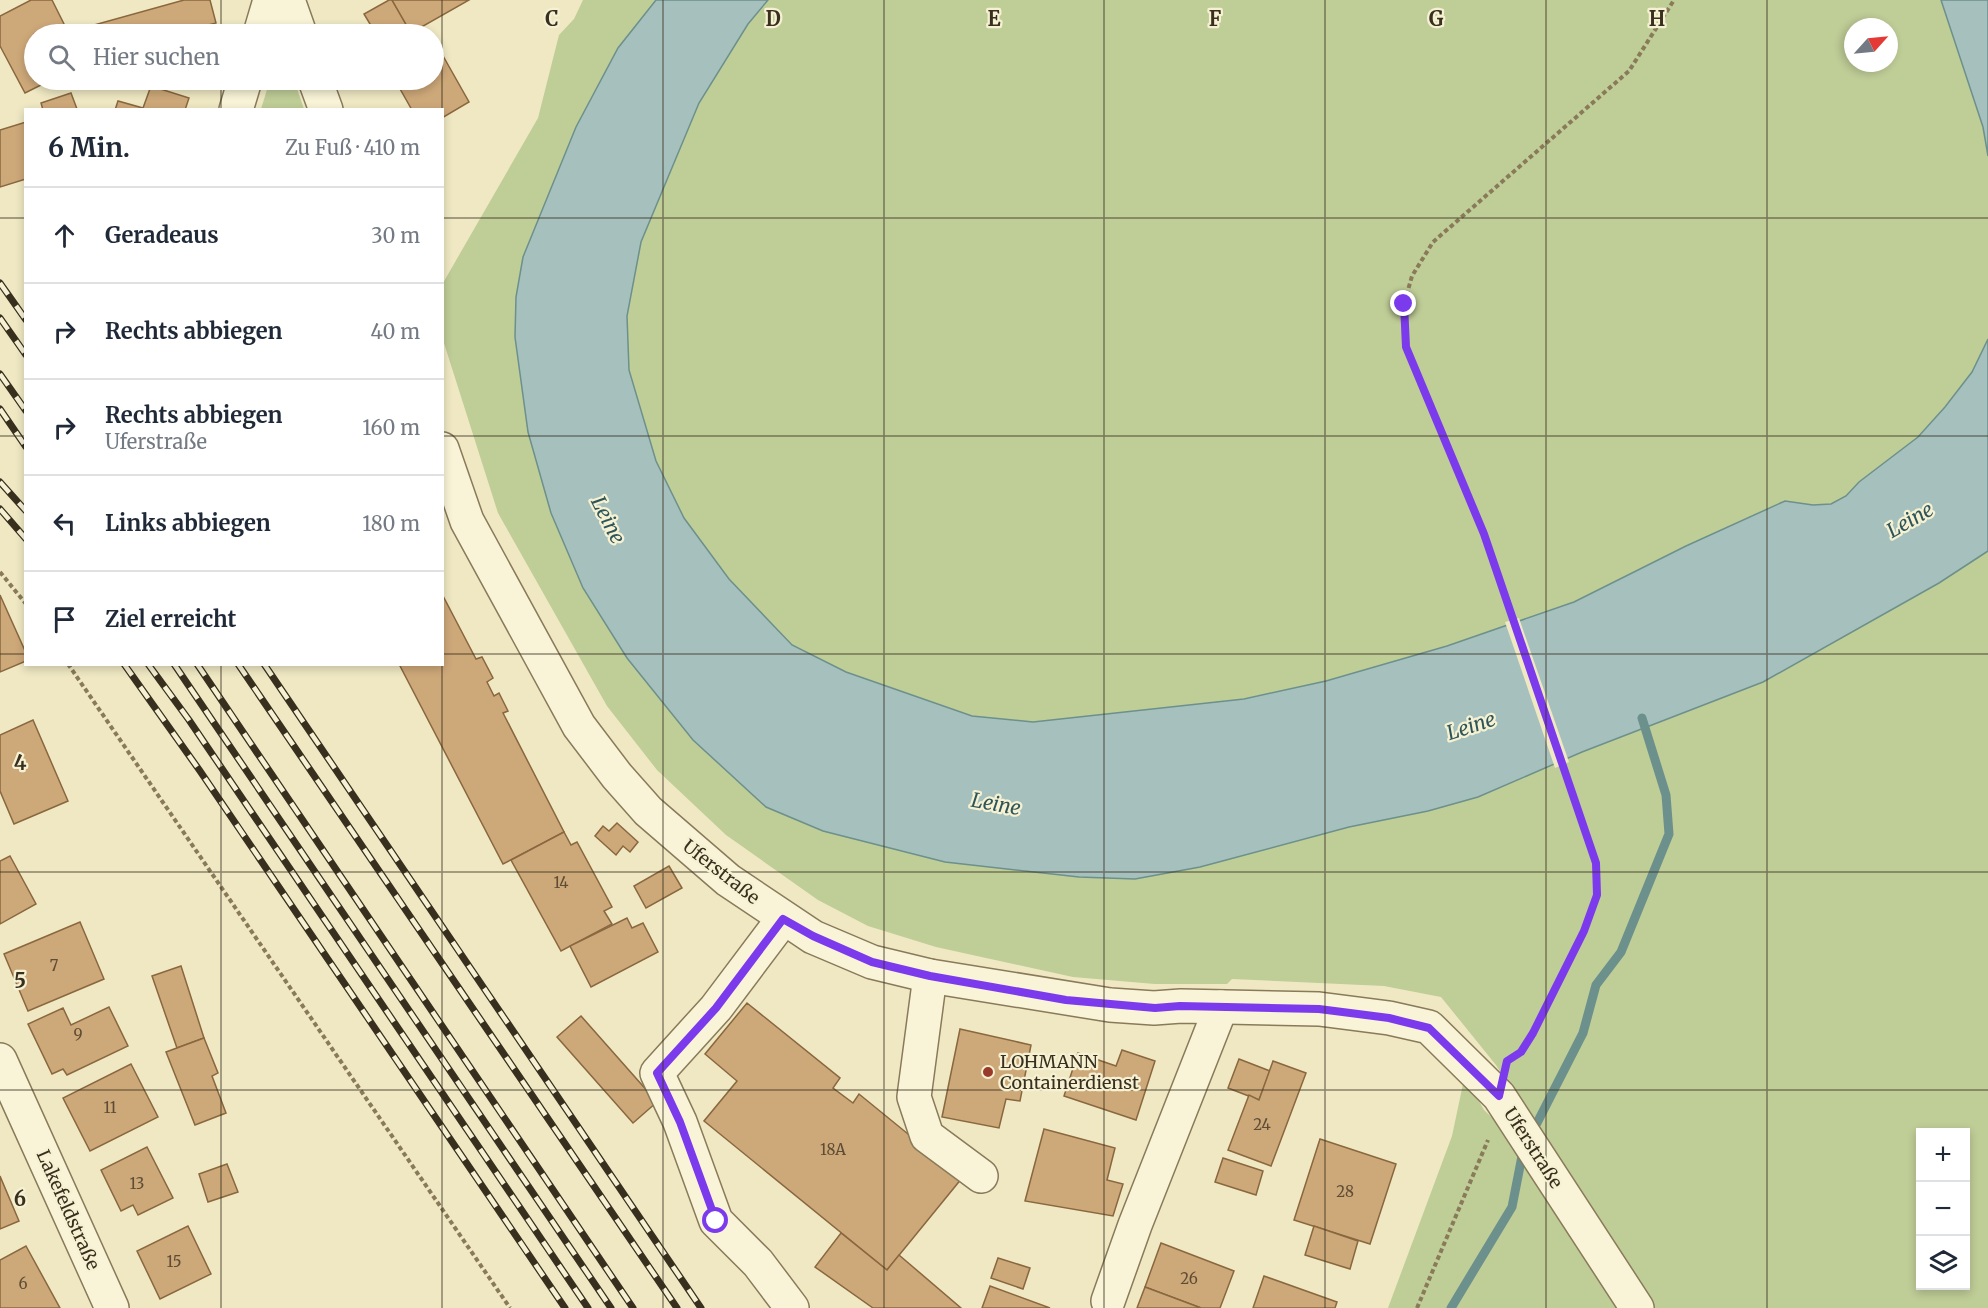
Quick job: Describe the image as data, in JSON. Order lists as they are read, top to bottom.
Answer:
{
  "streets": {
    "street": ["Uferstraße", "Lakefeldstraße"]
  },
  "water": ["Leine"],
  "places": ["LOHMANN Containerdienst"],
  "house_numbers": [
    "14",
    "7",
    "9",
    "11",
    "24",
    "18A",
    "13",
    "28",
    "15",
    "26",
    "6"
  ],
  "north": "top right",
  "page": {
    "search": "Hier suchen",
    "heading": ["6 Min.", "Zu Fuß · 410 m"],
    "list": [
      ["Geradeaus", "30 m"],
      ["Rechts abbiegen", "40 m"],
      ["Rechts abbiegen", "Uferstraße", "160 m"],
      ["Links abbiegen", "180 m"],
      "Ziel erreicht"
    ],
    "map_buttons": ["+", "−"]
  },
  "grid": {
    "columns": [
      "C",
      "D",
      "E",
      "F",
      "G",
      "H"
    ],
    "rows": ["4", "5", "6"]
  }
}
